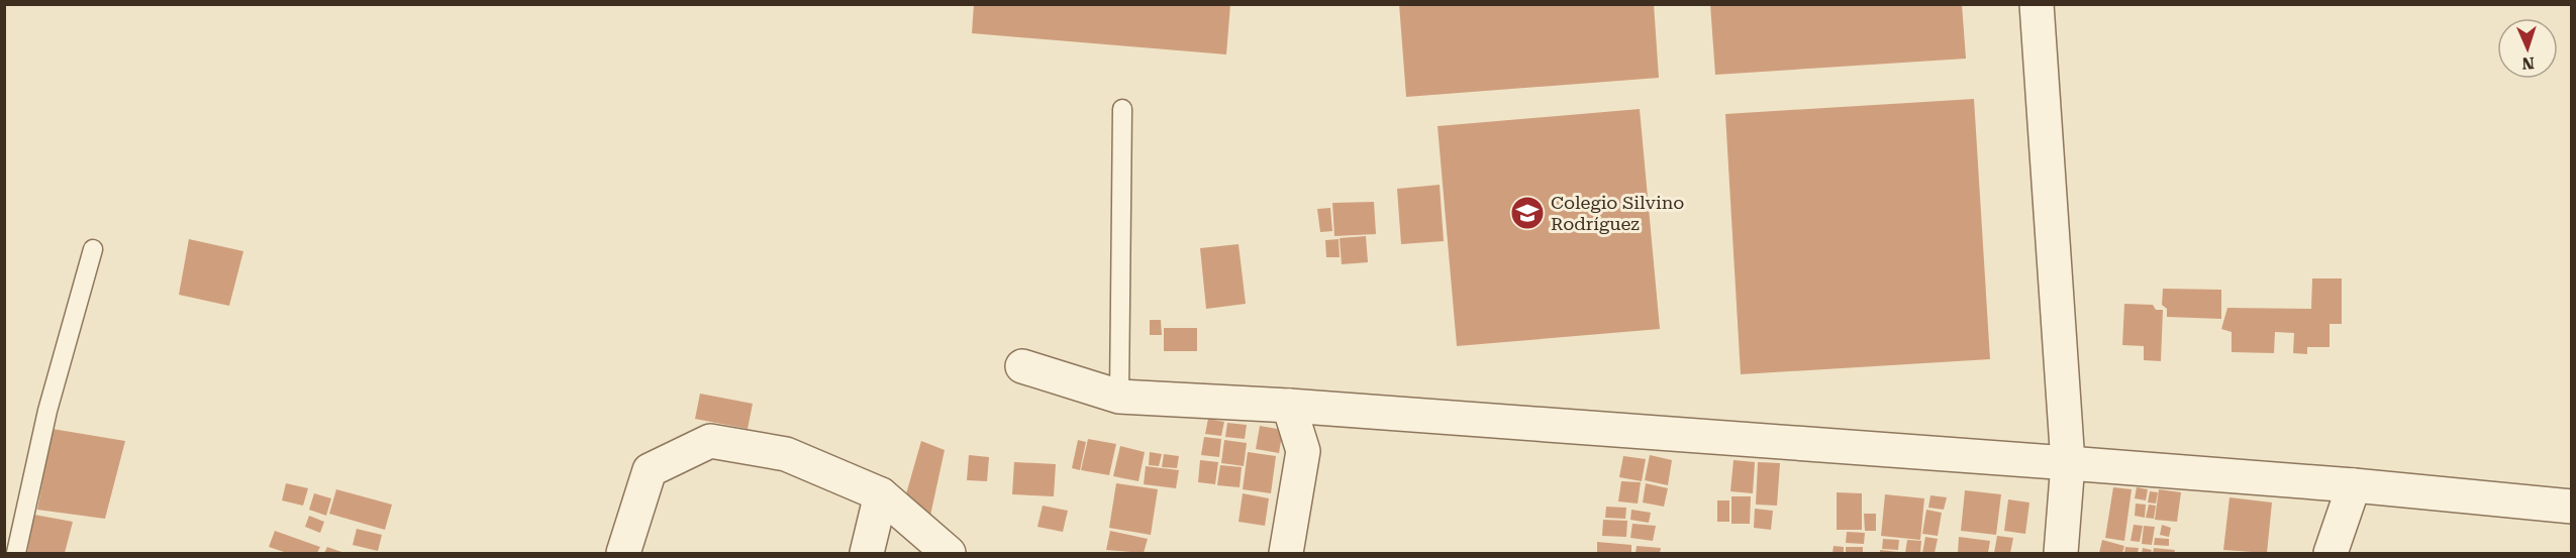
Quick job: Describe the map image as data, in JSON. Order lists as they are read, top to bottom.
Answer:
{
  "places": {
    "school or university": ["Colegio Silvino Rodríguez"]
  },
  "north": "bottom"
}
